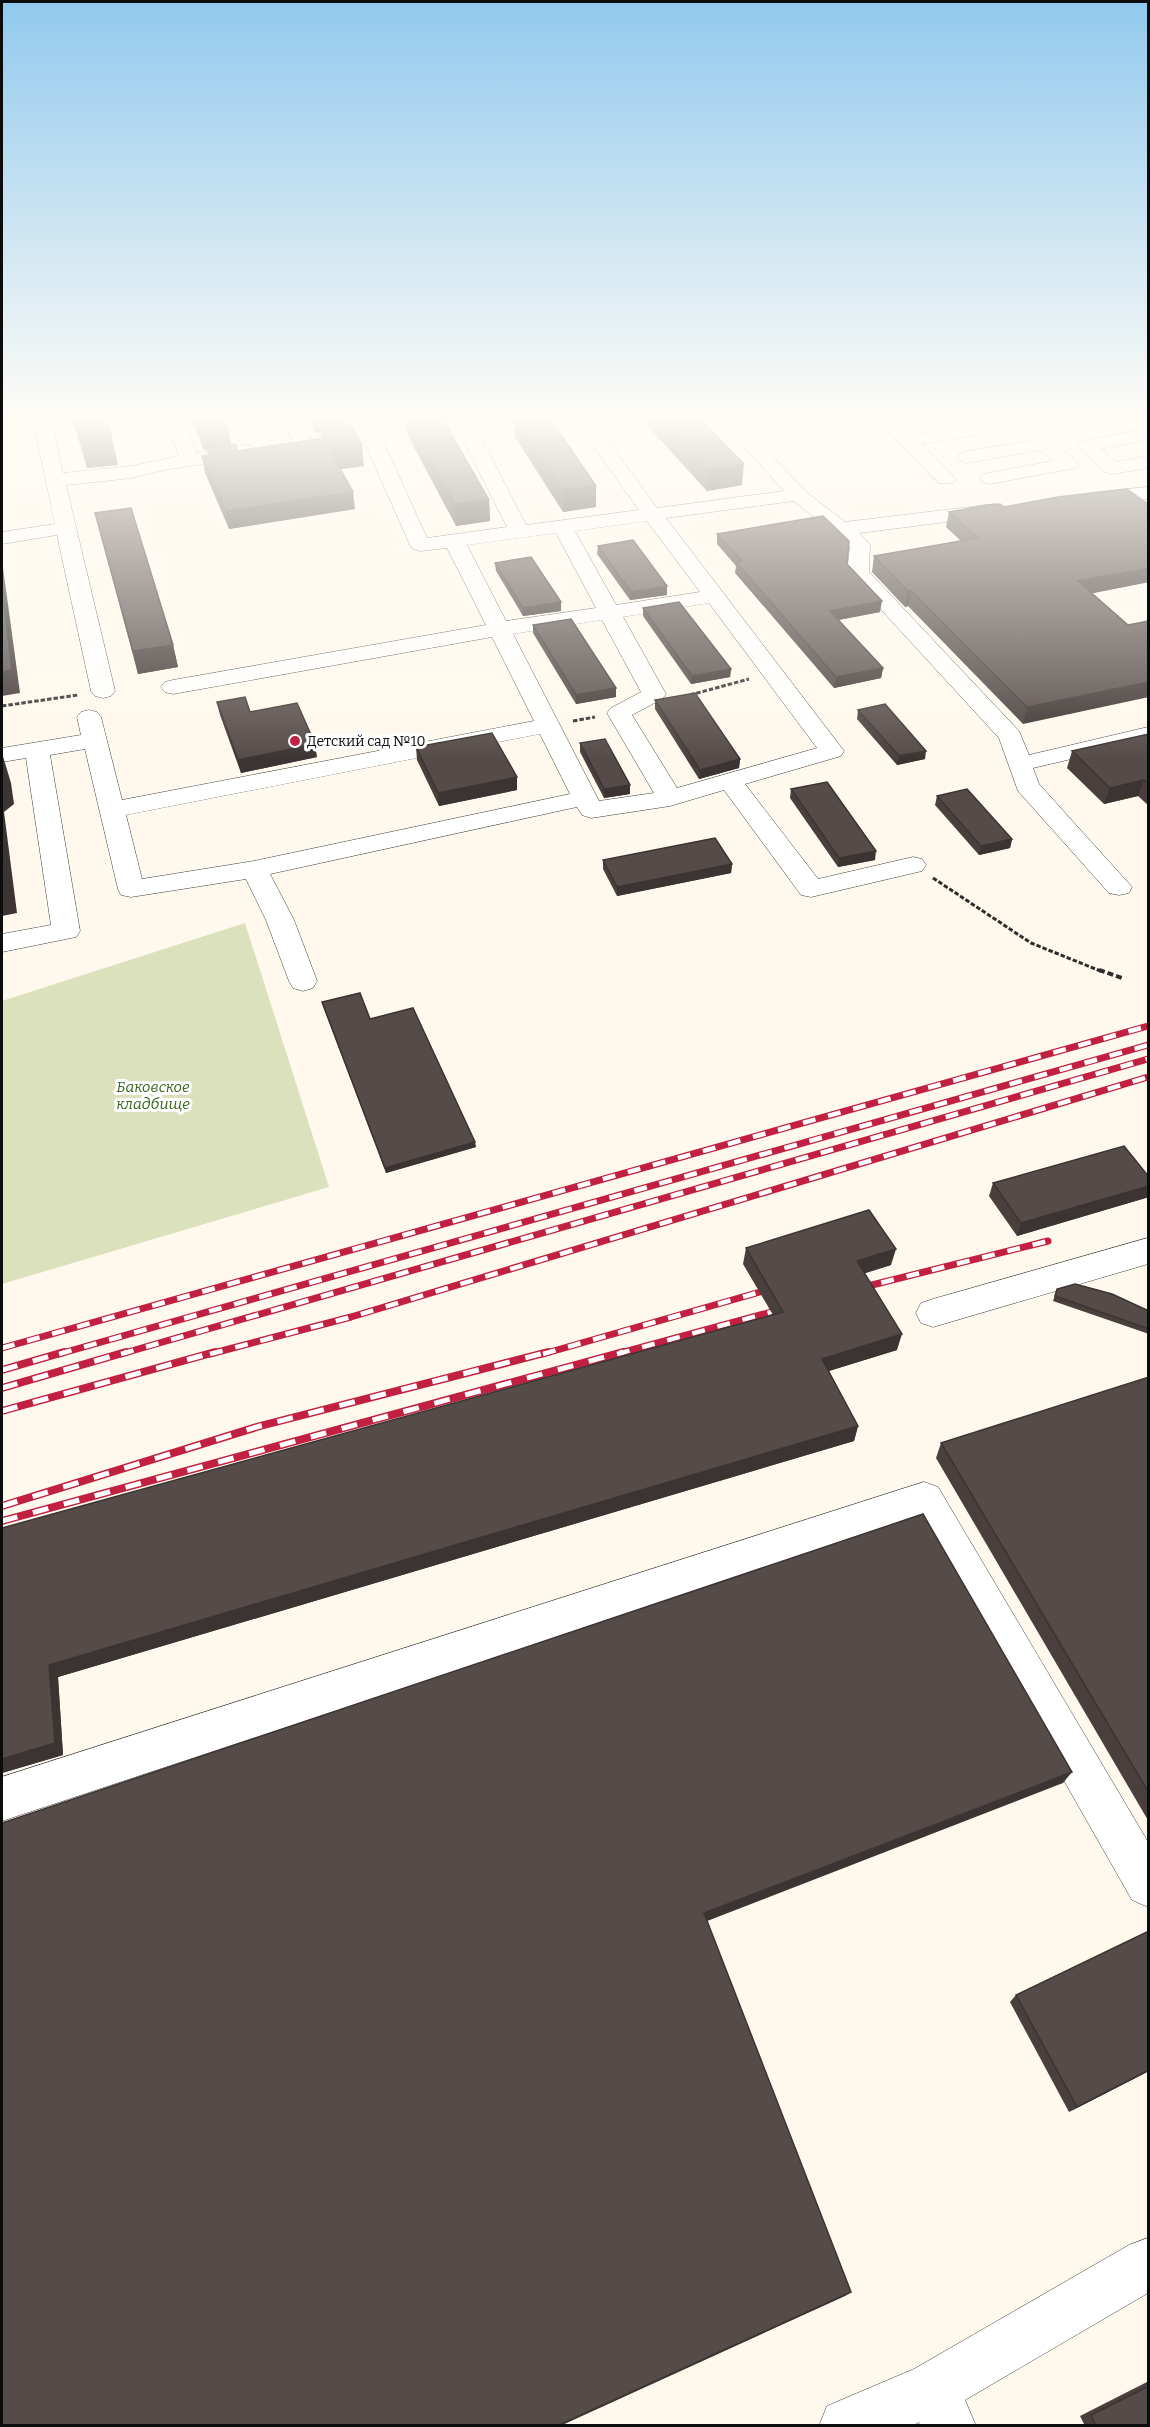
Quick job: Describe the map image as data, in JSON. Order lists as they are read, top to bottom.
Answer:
{
  "parks": ["Баковское кладбище"],
  "places": ["Детский сад №10"]
}
